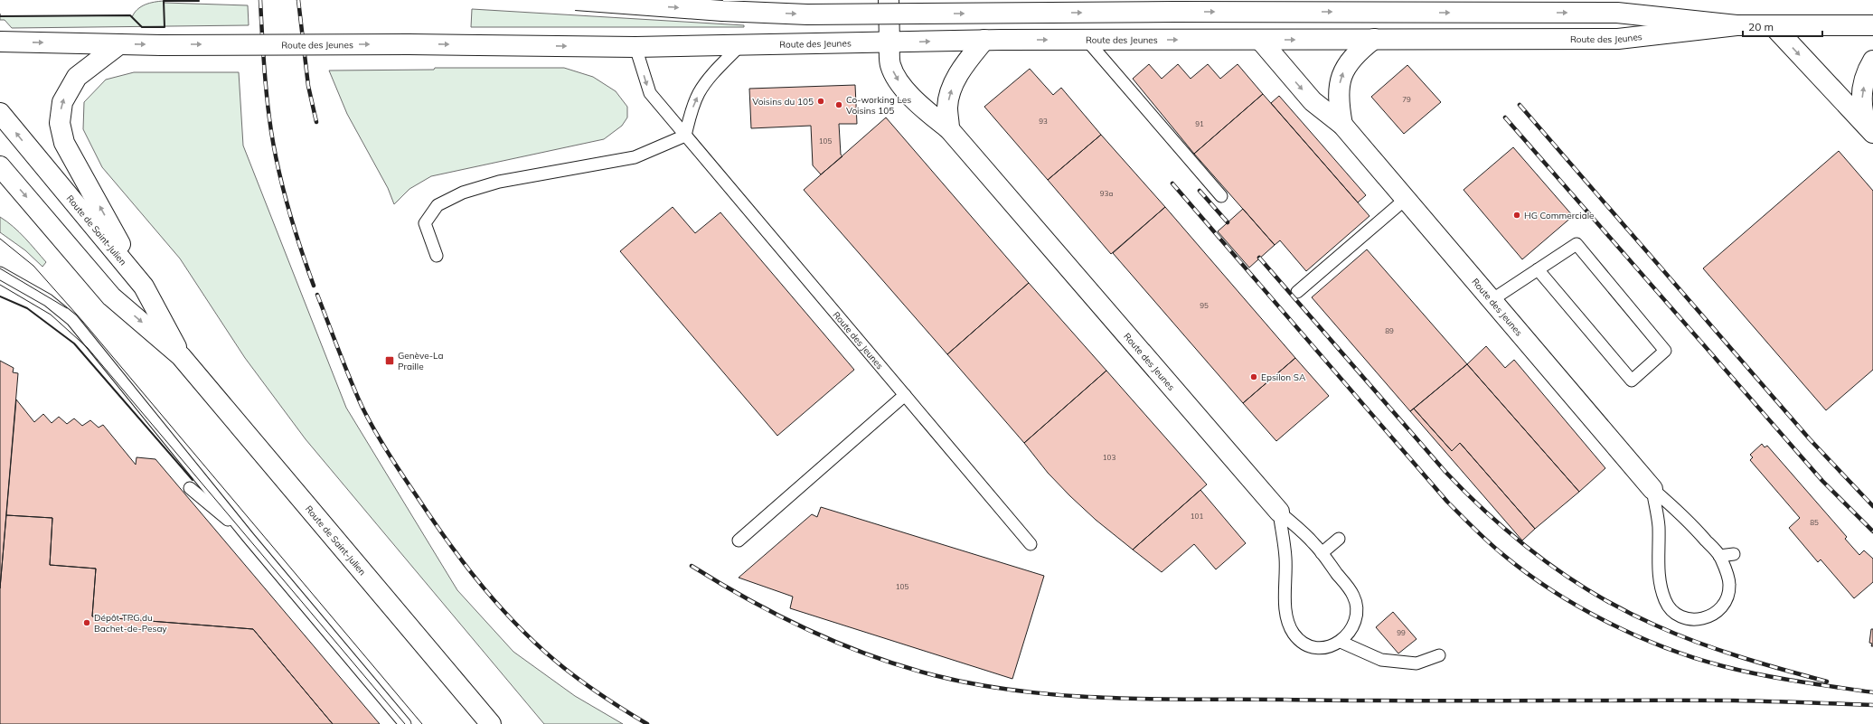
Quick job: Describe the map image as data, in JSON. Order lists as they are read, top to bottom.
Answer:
{
  "streets": {
    "main road": ["Route des Jeunes", "Route de Saint-Julien"]
  },
  "places": {
    "other": [
      "Voisins du 105",
      "Co-working Les Voisins 105",
      "HG Commerciale",
      "Epsilon SA",
      "Dépôt TPG du Bachet-de-Pesay"
    ],
    "transit": ["Genève-La Praille"]
  },
  "house_numbers": [
    "79",
    "93",
    "91",
    "105",
    "93a",
    "95",
    "89",
    "103",
    "101",
    "85",
    "105",
    "99"
  ],
  "scale_bar": "20 m"
}
